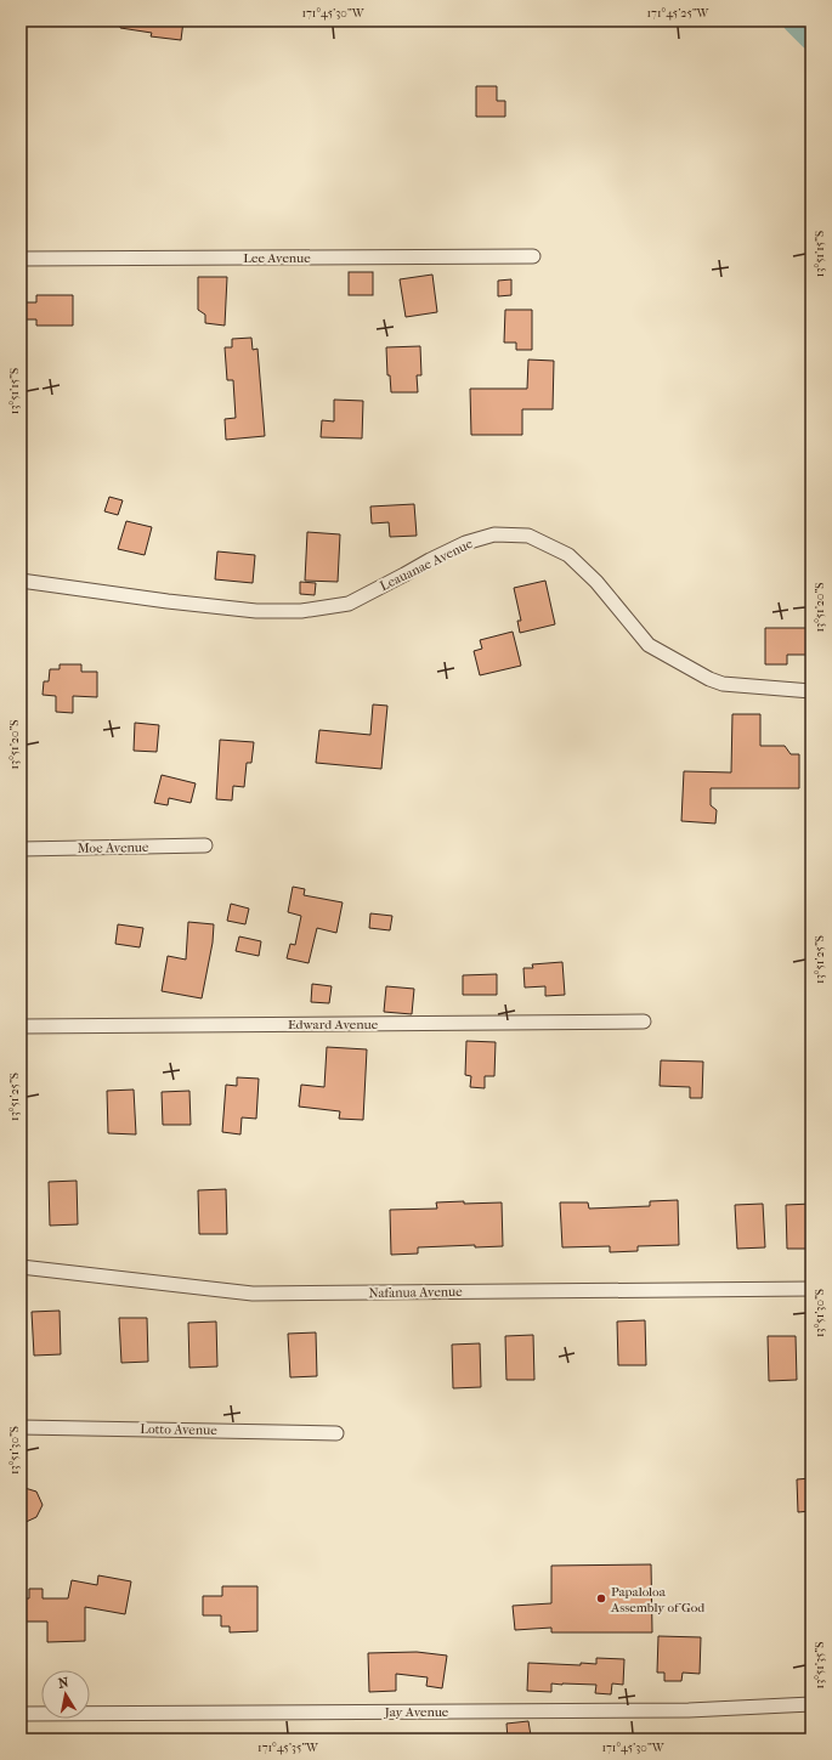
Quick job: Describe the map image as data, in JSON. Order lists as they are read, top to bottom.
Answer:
{
  "streets": {
    "street": [
      "Lee Avenue",
      "Leauanae Avenue",
      "Moe Avenue",
      "Edward Avenue",
      "Nafanua Avenue",
      "Lotto Avenue",
      "Jay Avenue"
    ]
  },
  "places": ["Papaloloa Assembly of God"],
  "north": "top",
  "coordinates": [
    "171°45'30\"W",
    "171°45'25\"W",
    "13°51'15\"S",
    "13°51'20\"S",
    "13°51'25\"S",
    "13°51'30\"S",
    "13°51'35\"S",
    "171°45'35\"W"
  ]
}
